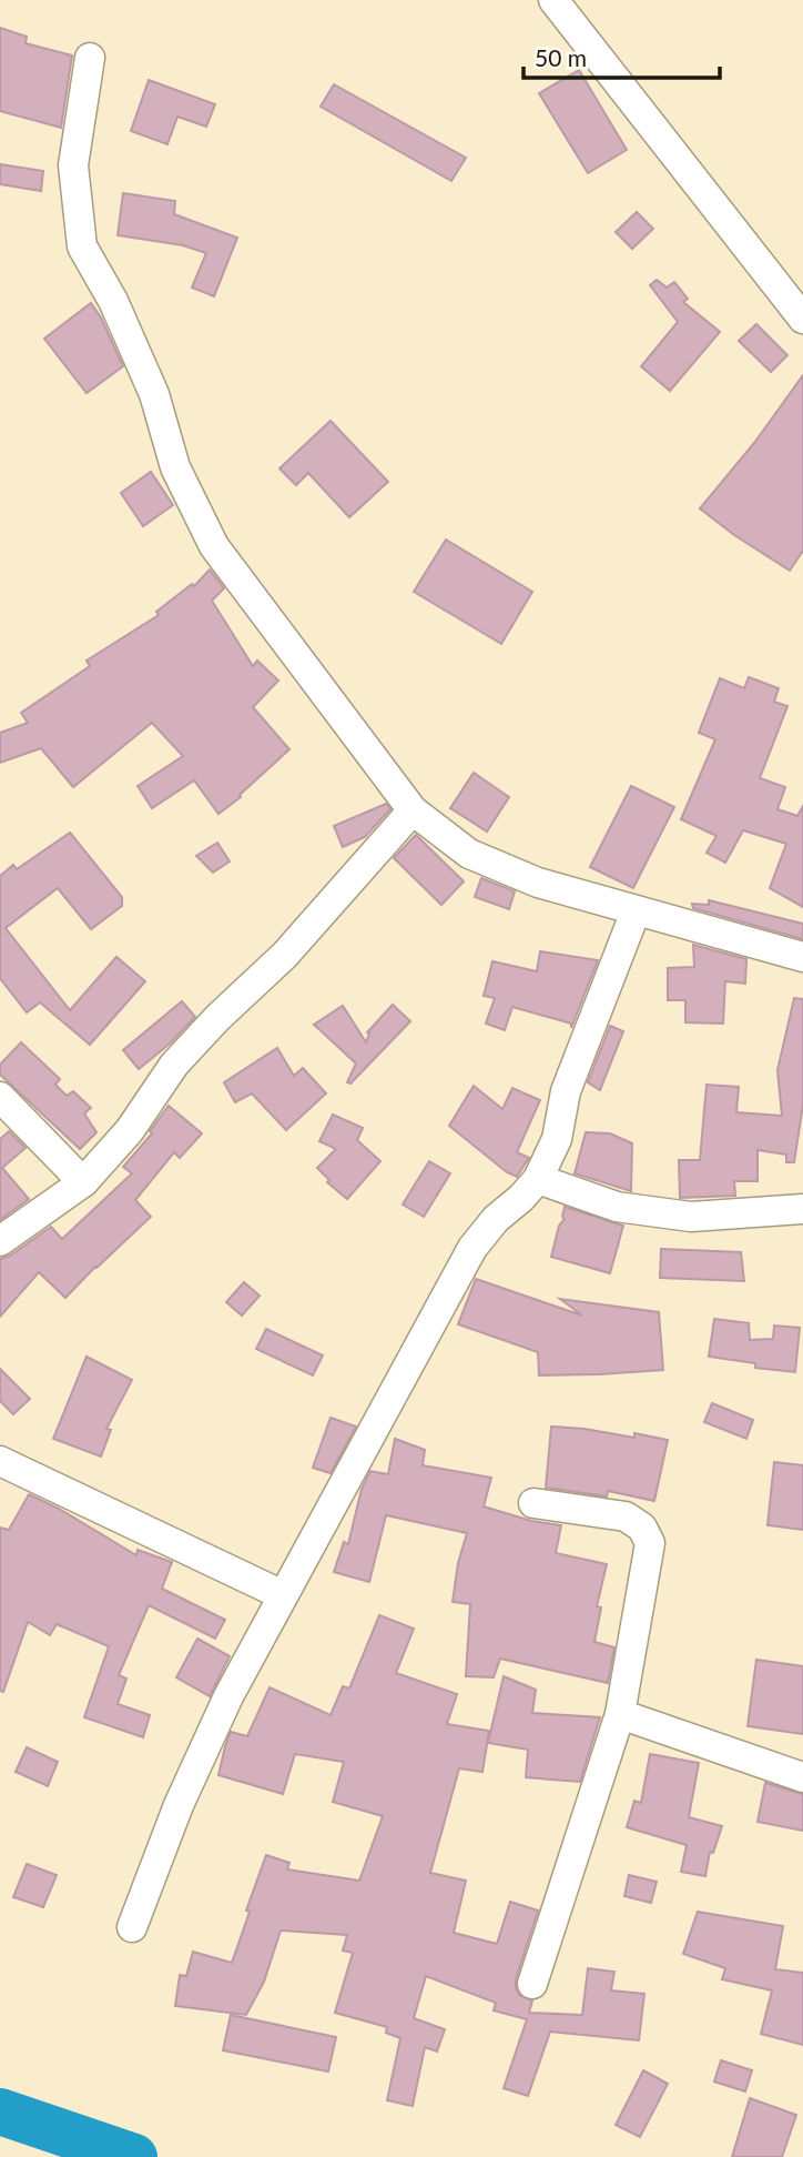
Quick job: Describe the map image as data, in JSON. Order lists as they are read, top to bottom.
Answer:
{
  "scale_bar": "50 m"
}
